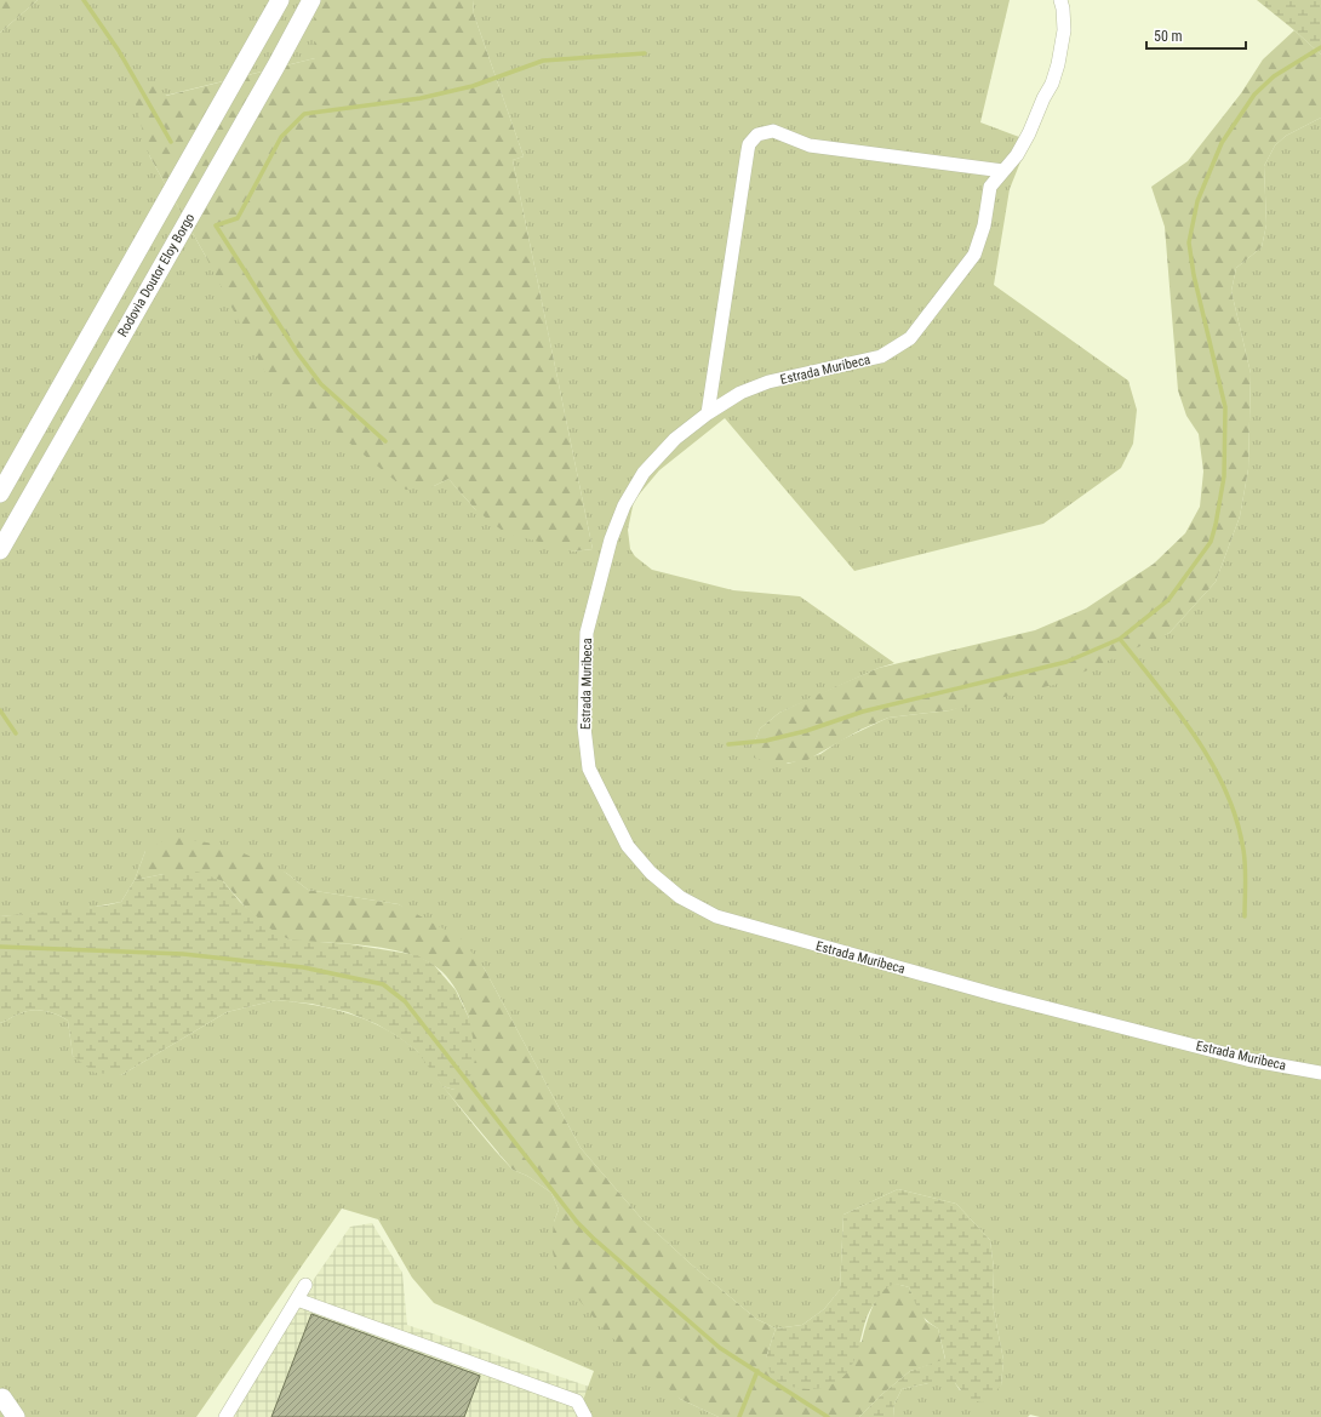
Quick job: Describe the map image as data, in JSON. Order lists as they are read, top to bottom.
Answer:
{
  "streets": {
    "highway": ["Rodovia Doutor Eloy Borgo"],
    "street": ["Estrada Muribeca"]
  },
  "scale_bar": "50 m"
}
